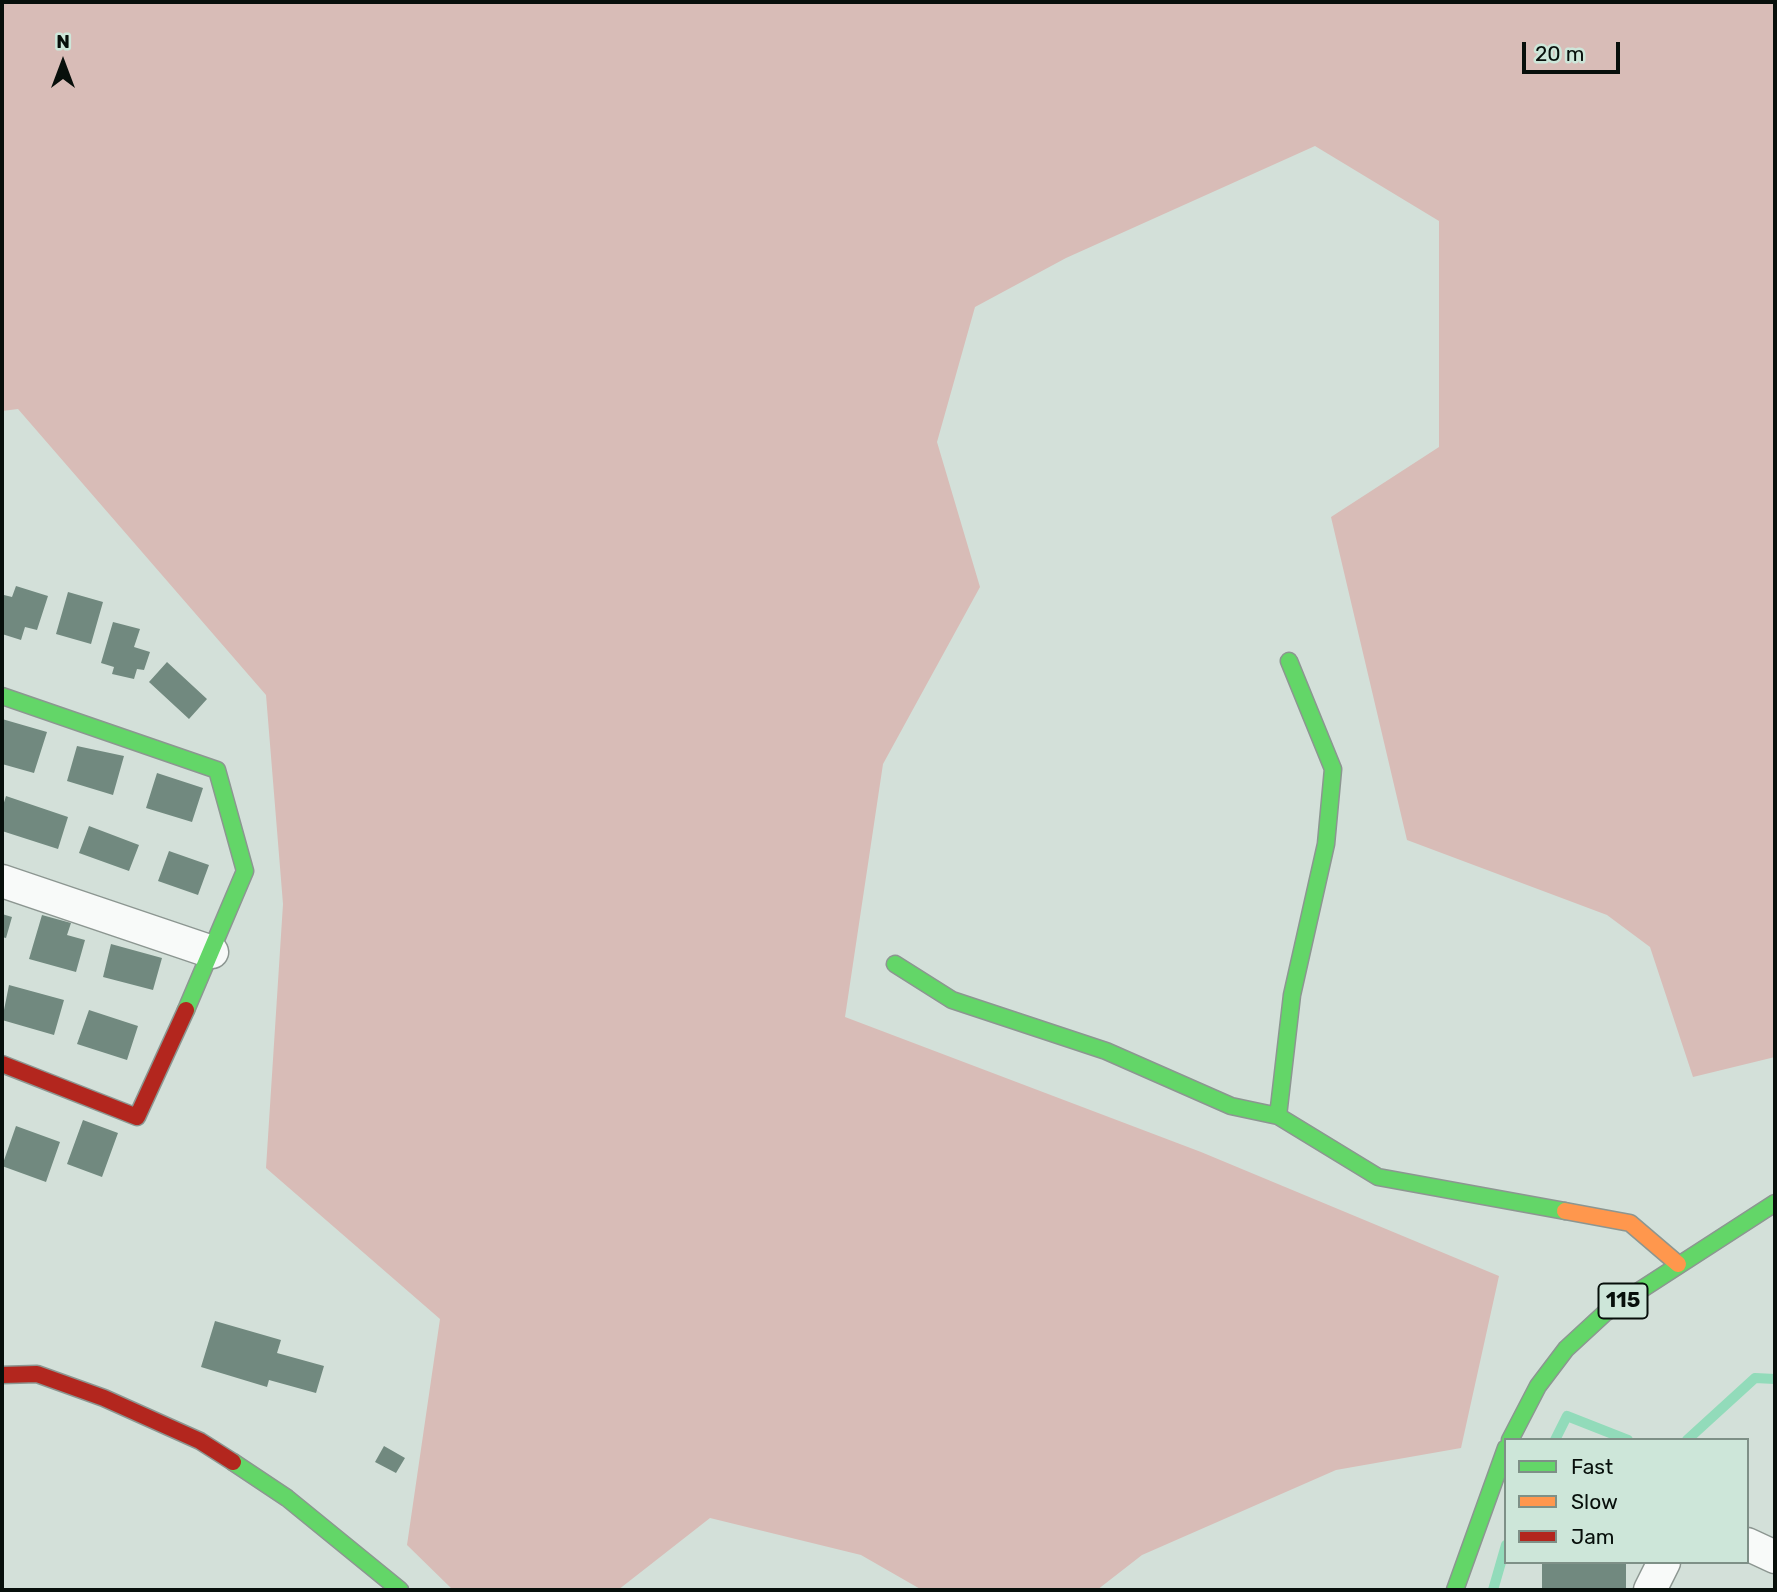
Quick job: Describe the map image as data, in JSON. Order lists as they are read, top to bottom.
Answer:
{
  "streets": {
    "main road": ["115"]
  },
  "legend": ["Fast", "Slow", "Jam"],
  "scale_bar": "20 m",
  "north": "top"
}
